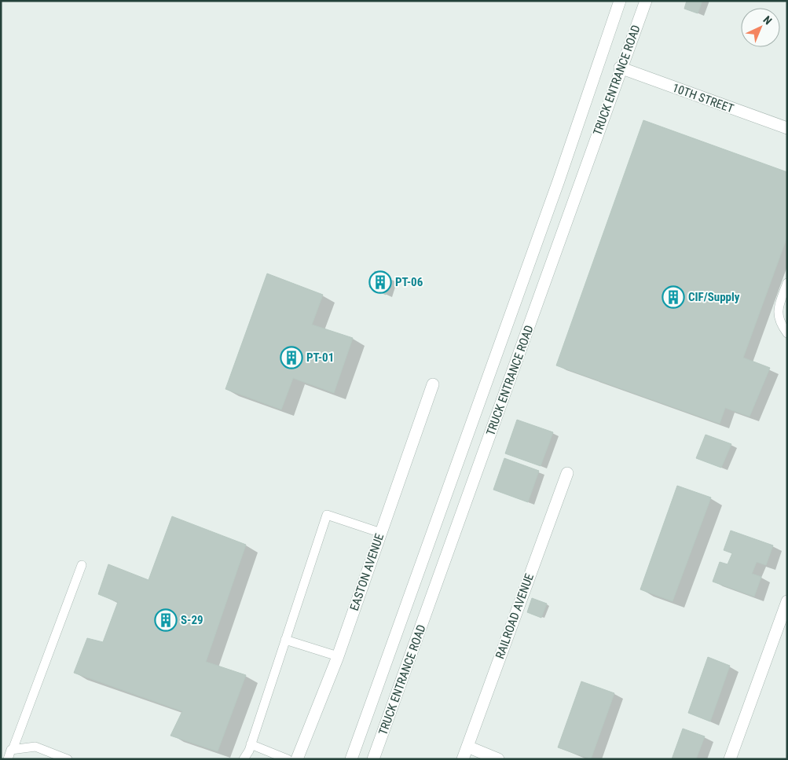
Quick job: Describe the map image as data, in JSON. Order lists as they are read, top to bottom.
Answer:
{
  "streets": {
    "street": [
      "TRUCK ENTRANCE ROAD",
      "10TH STREET",
      "EASTON AVENUE",
      "RAILROAD AVENUE"
    ]
  },
  "crossings": [
    ["TRUCK ENTRANCE ROAD", "10TH STREET"]
  ],
  "places": {
    "building": [
      "PT-06",
      "CIF/Supply",
      "PT-01",
      "S-29"
    ]
  },
  "north": "top right"
}
